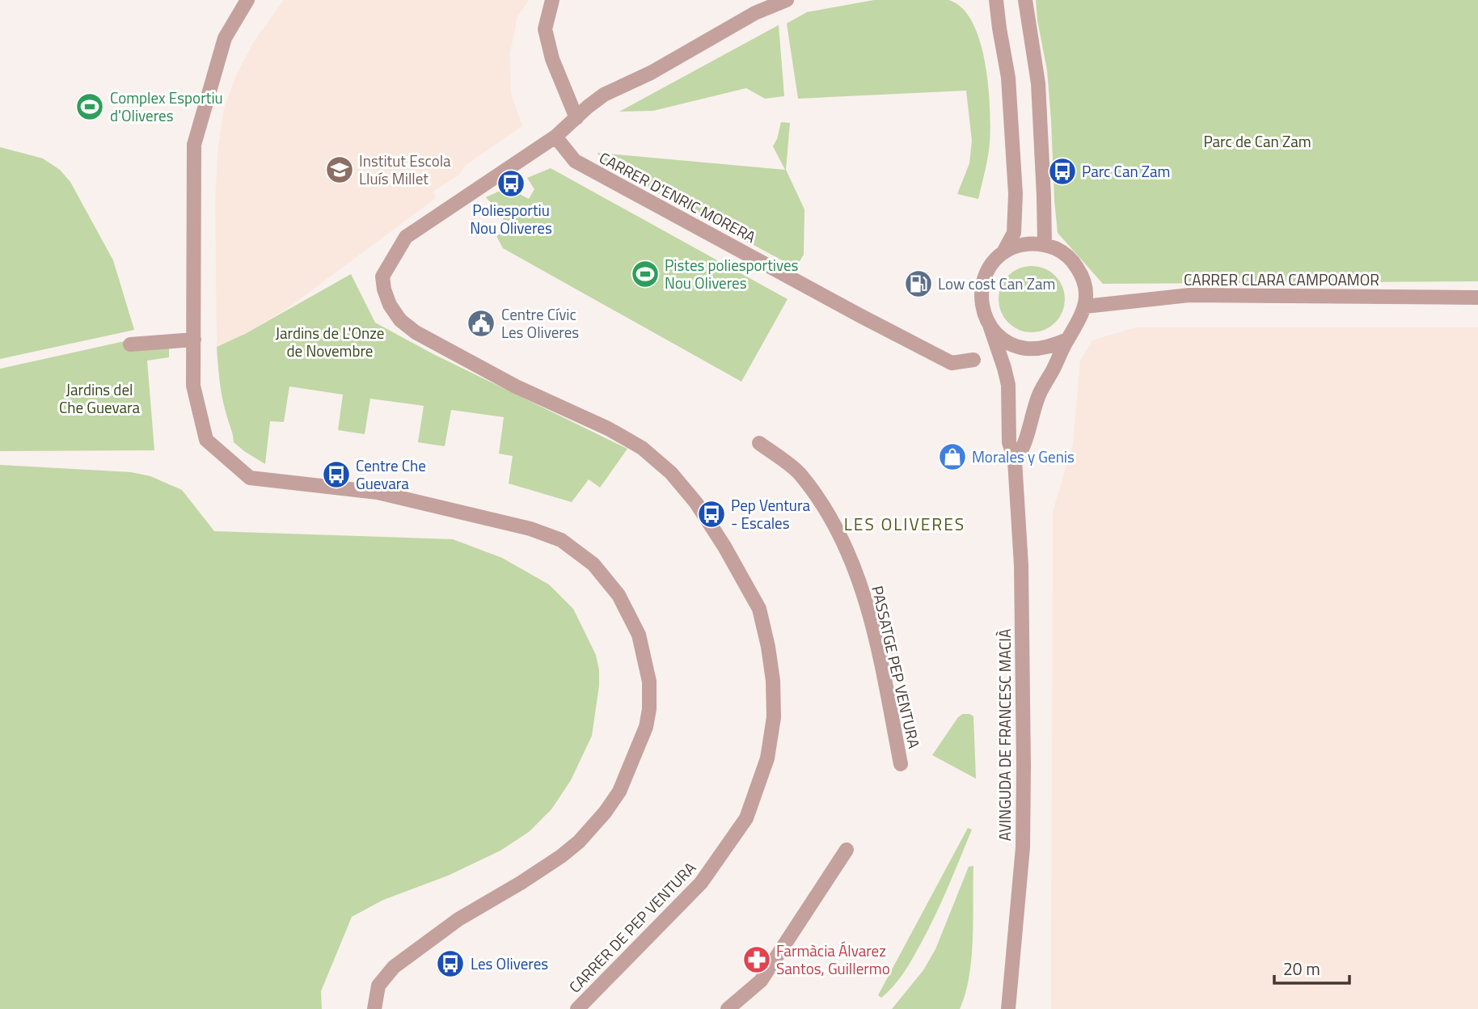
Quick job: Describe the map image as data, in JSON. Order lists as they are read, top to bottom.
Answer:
{
  "streets": {
    "street": [
      "CARRER D'ENRIC MORERA",
      "CARRER CLARA CAMPOAMOR",
      "PASSATGE PEP VENTURA",
      "AVINGUDA DE FRANCESC MACIÀ",
      "CARRER DE PEP VENTURA"
    ]
  },
  "crossings": [
    ["CARRER D'ENRIC MORERA", "CARRER DE PEP VENTURA"],
    ["CARRER CLARA CAMPOAMOR", "AVINGUDA DE FRANCESC MACIÀ"]
  ],
  "districts": ["LES OLIVERES"],
  "parks": ["Parc de Can Zam", "Jardins de L'Onze de Novembre", "Jardins del Che Guevara"],
  "places": {
    "sports": ["Complex Esportiu d'Oliveres", "Pistes poliesportives Nou Oliveres"],
    "school or university": ["Institut Escola Lluís Millet"],
    "bus stop": [
      "Parc Can Zam",
      "Poliesportiu Nou Oliveres",
      "Centre Che Guevara",
      "Pep Ventura - Escales",
      "Les Oliveres"
    ],
    "fuel station": ["Low cost Can Zam"],
    "public building": ["Centre Cívic Les Oliveres"],
    "shop": ["Morales y Genis"],
    "pharmacy": ["Farmàcia Álvarez Santos, Guillermo"]
  },
  "scale_bar": "20 m"
}
